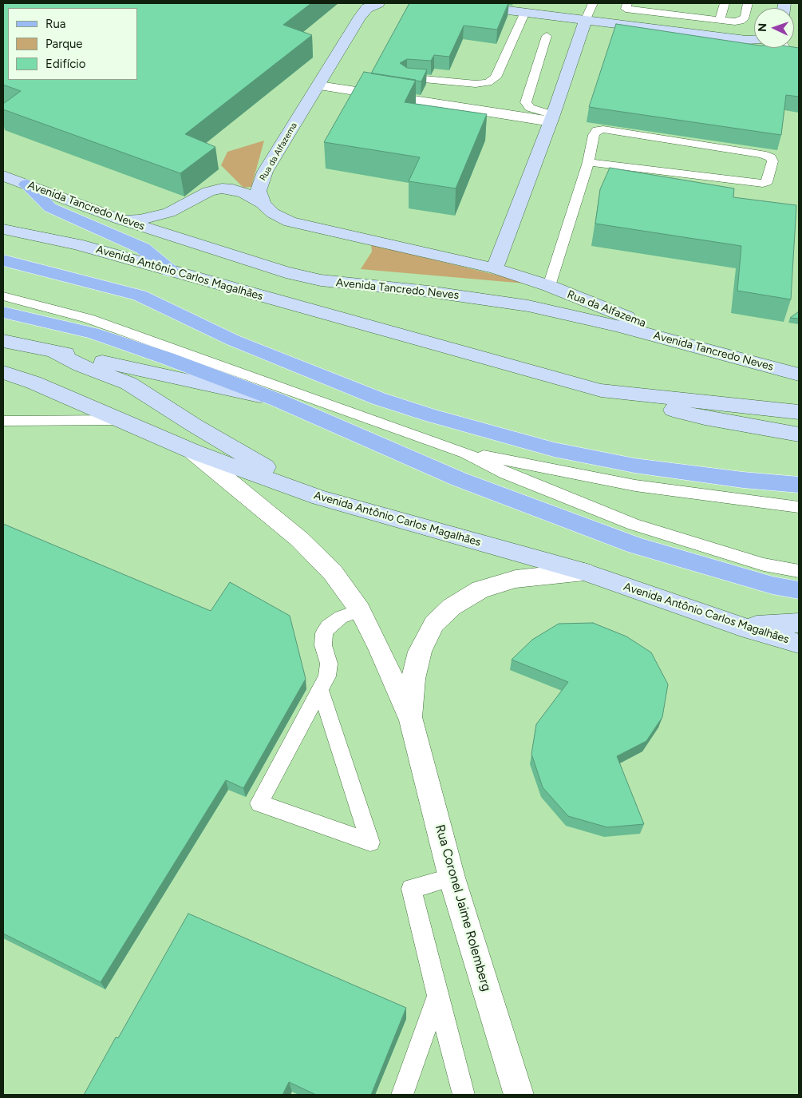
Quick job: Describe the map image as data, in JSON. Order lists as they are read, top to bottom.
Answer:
{
  "streets": {
    "street": [
      "Rua da Alfazema",
      "Avenida Tancredo Neves",
      "Avenida Antônio Carlos Magalhães",
      "Rua Coronel Jaime Rolemberg"
    ]
  },
  "crossings": [
    ["Rua da Alfazema", "Avenida Tancredo Neves"],
    ["Avenida Antônio Carlos Magalhães", "Rua Coronel Jaime Rolemberg"]
  ],
  "legend": ["Rua", "Parque", "Edifício"],
  "north": "left"
}
